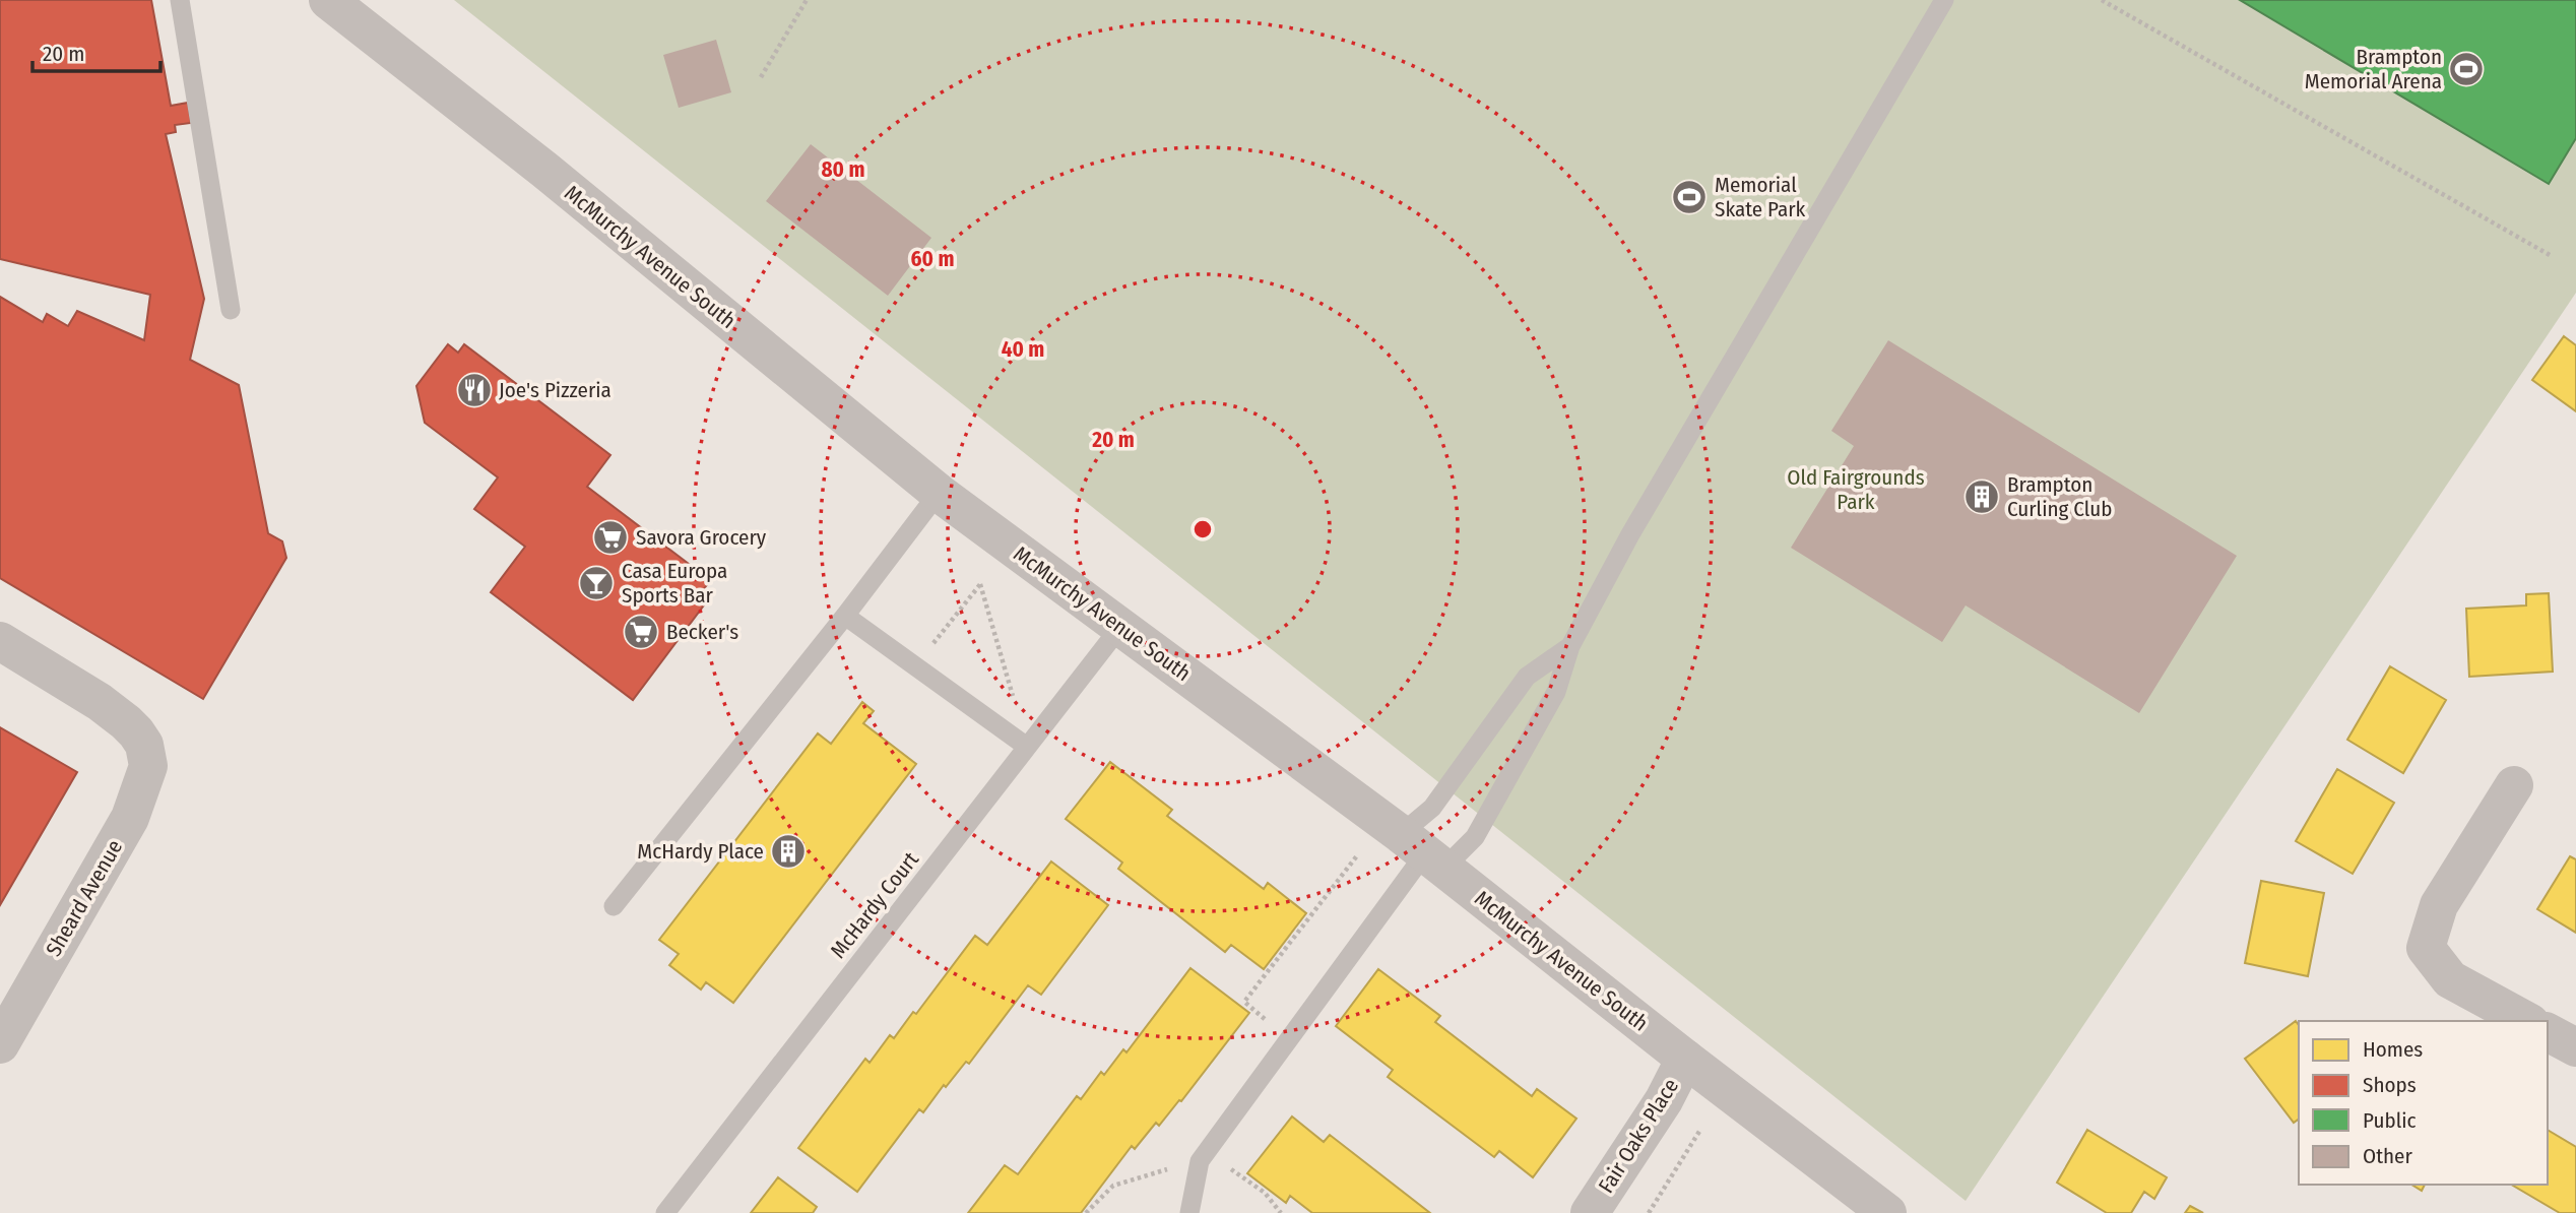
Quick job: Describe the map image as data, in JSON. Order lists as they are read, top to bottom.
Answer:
{
  "streets": {
    "street": ["McMurchy Avenue South", "Sheard Avenue", "Fair Oaks Place"],
    "lane": ["McHardy Court"]
  },
  "crossings": [
    ["McMurchy Avenue South", "McHardy Court"],
    ["McMurchy Avenue South", "Fair Oaks Place"]
  ],
  "parks": ["Old Fairgrounds Park"],
  "places": {
    "sports": ["Brampton Memorial Arena", "Memorial Skate Park"],
    "restaurant": ["Joe's Pizzeria"],
    "building": ["Brampton Curling Club", "McHardy Place"],
    "supermarket": ["Savora Grocery", "Becker's"],
    "bar": ["Casa Europa Sports Bar"]
  },
  "legend": [
    "Homes",
    "Shops",
    "Public",
    "Other"
  ],
  "scale_bar": "20 m",
  "rings": [
    "80 m",
    "60 m",
    "40 m",
    "20 m"
  ]
}
